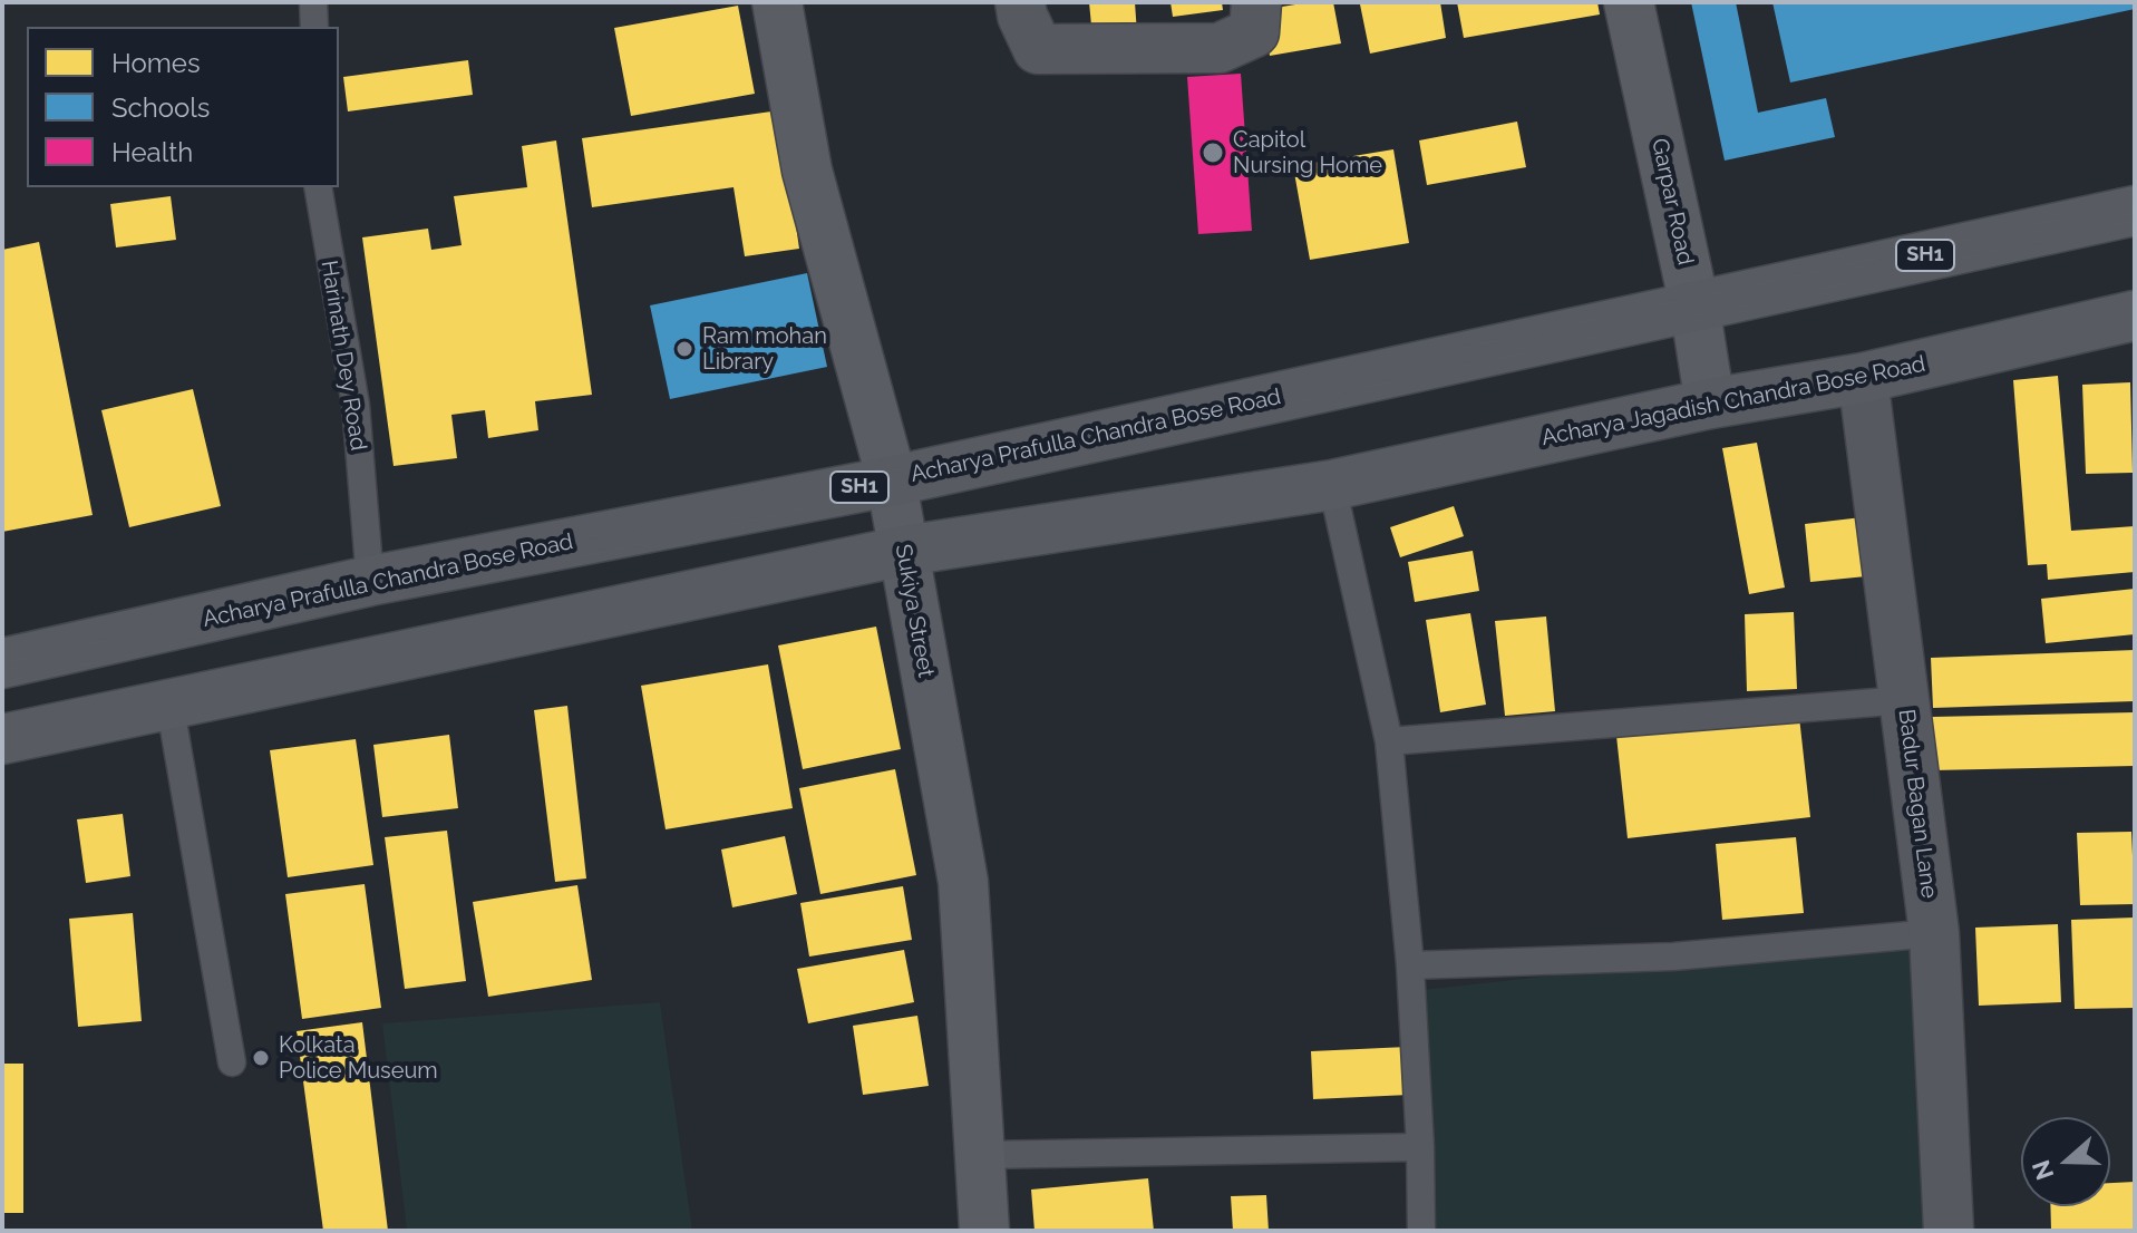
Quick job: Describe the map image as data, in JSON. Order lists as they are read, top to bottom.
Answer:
{
  "streets": {
    "main road": ["SH1", "Acharya Jagadish Chandra Bose Road", "Acharya Prafulla Chandra Bose Road"],
    "street": ["Garpar Road", "Sukiya Street", "Badur Bagan Lane"],
    "lane": ["Harinath Dey Road"]
  },
  "crossings": [
    ["Garpar Road", "SH1"],
    ["Garpar Road", "Acharya Jagadish Chandra Bose Road"],
    ["Garpar Road", "Acharya Prafulla Chandra Bose Road"],
    ["SH1", "Acharya Prafulla Chandra Bose Road"],
    ["Harinath Dey Road", "Acharya Prafulla Chandra Bose Road"],
    ["Acharya Jagadish Chandra Bose Road", "Badur Bagan Lane"],
    ["Acharya Prafulla Chandra Bose Road", "Sukiya Street"]
  ],
  "places": ["Capitol Nursing Home", "Ram mohan Library", "Kolkata Police Museum"],
  "legend": ["Homes", "Schools", "Health"],
  "north": "left"
}
